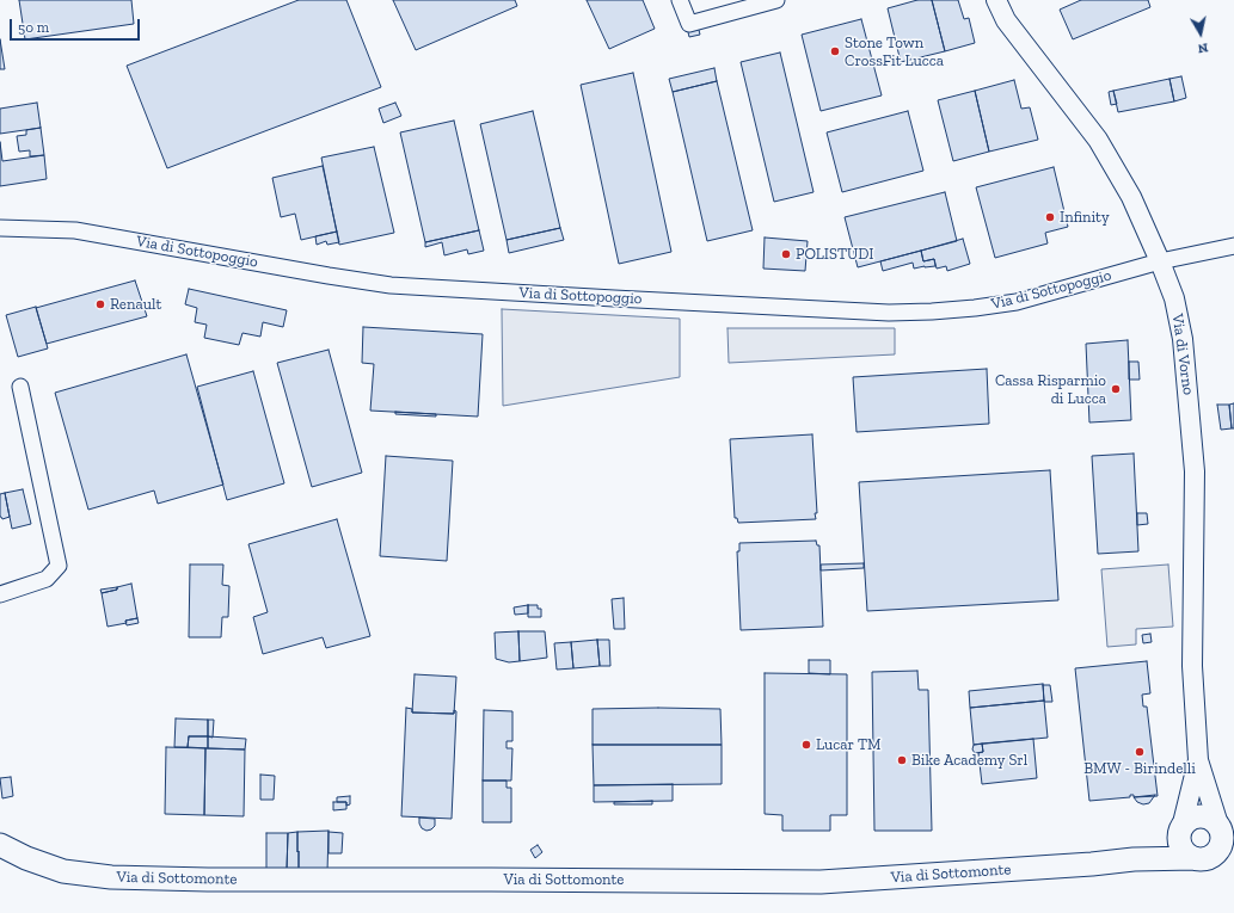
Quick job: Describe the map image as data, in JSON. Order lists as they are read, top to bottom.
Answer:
{
  "streets": {
    "main road": ["Via di Sottomonte"],
    "street": ["Via di Sottopoggio", "Via di Vorno"]
  },
  "crossings": [
    ["Via di Sottopoggio", "Via di Vorno"],
    ["Via di Vorno", "Via di Sottomonte"]
  ],
  "places": [
    "Stone Town CrossFit Lucca",
    "Infinity",
    "POLISTUDI",
    "Renault",
    "Cassa Risparmio di Lucca",
    "Lucar TM",
    "BMW - Birindelli",
    "Bike Academy Srl"
  ],
  "scale_bar": "50 m",
  "north": "bottom"
}
